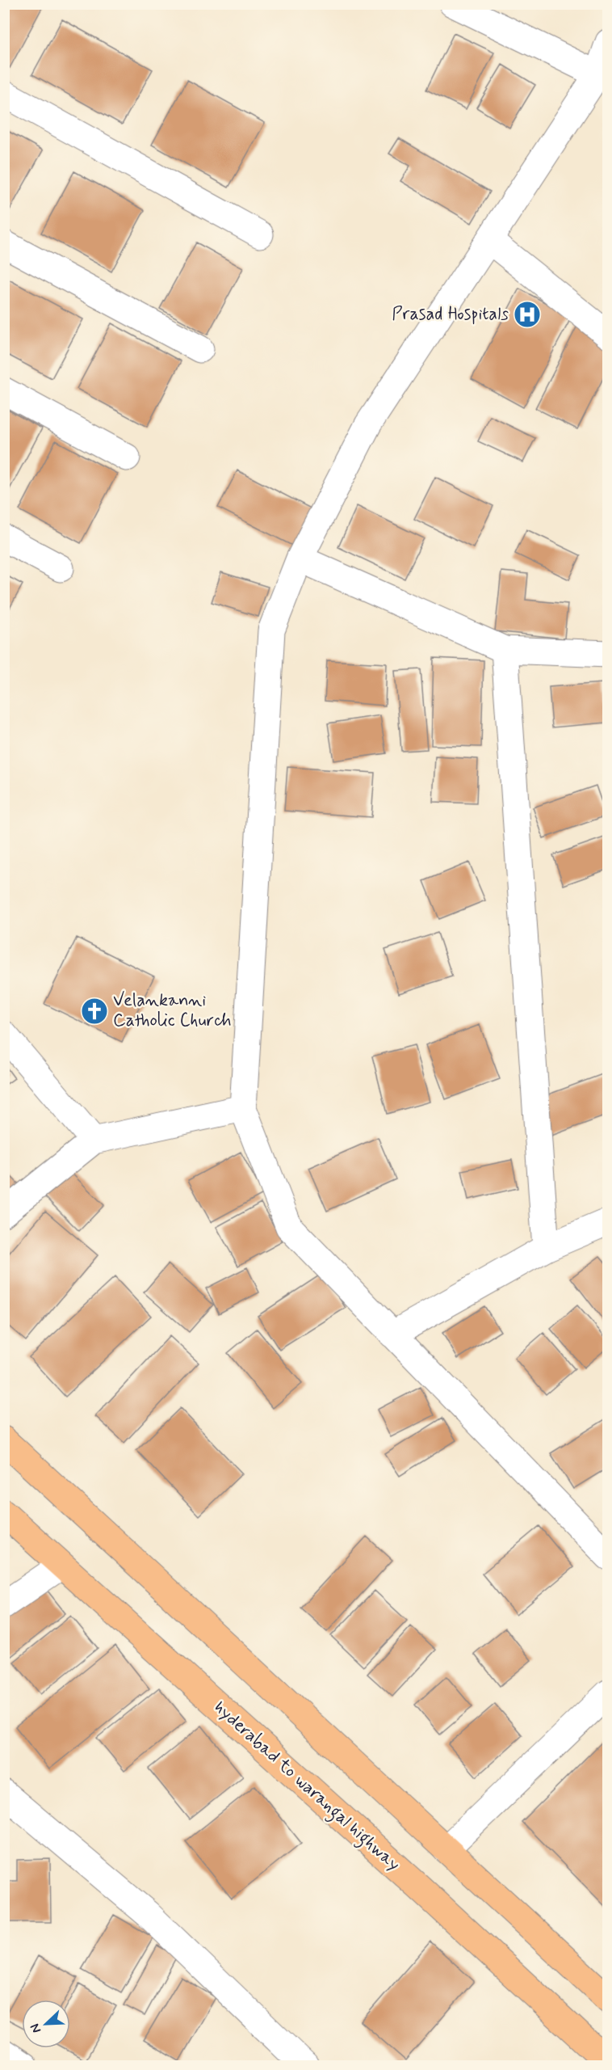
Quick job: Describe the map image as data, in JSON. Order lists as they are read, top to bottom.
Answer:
{
  "streets": {
    "main road": ["hyderabad to warangal highway"]
  },
  "places": {
    "hospital": ["Prasad Hospitals"],
    "church": ["Velankanni Catholic Church"]
  },
  "north": "bottom left"
}
